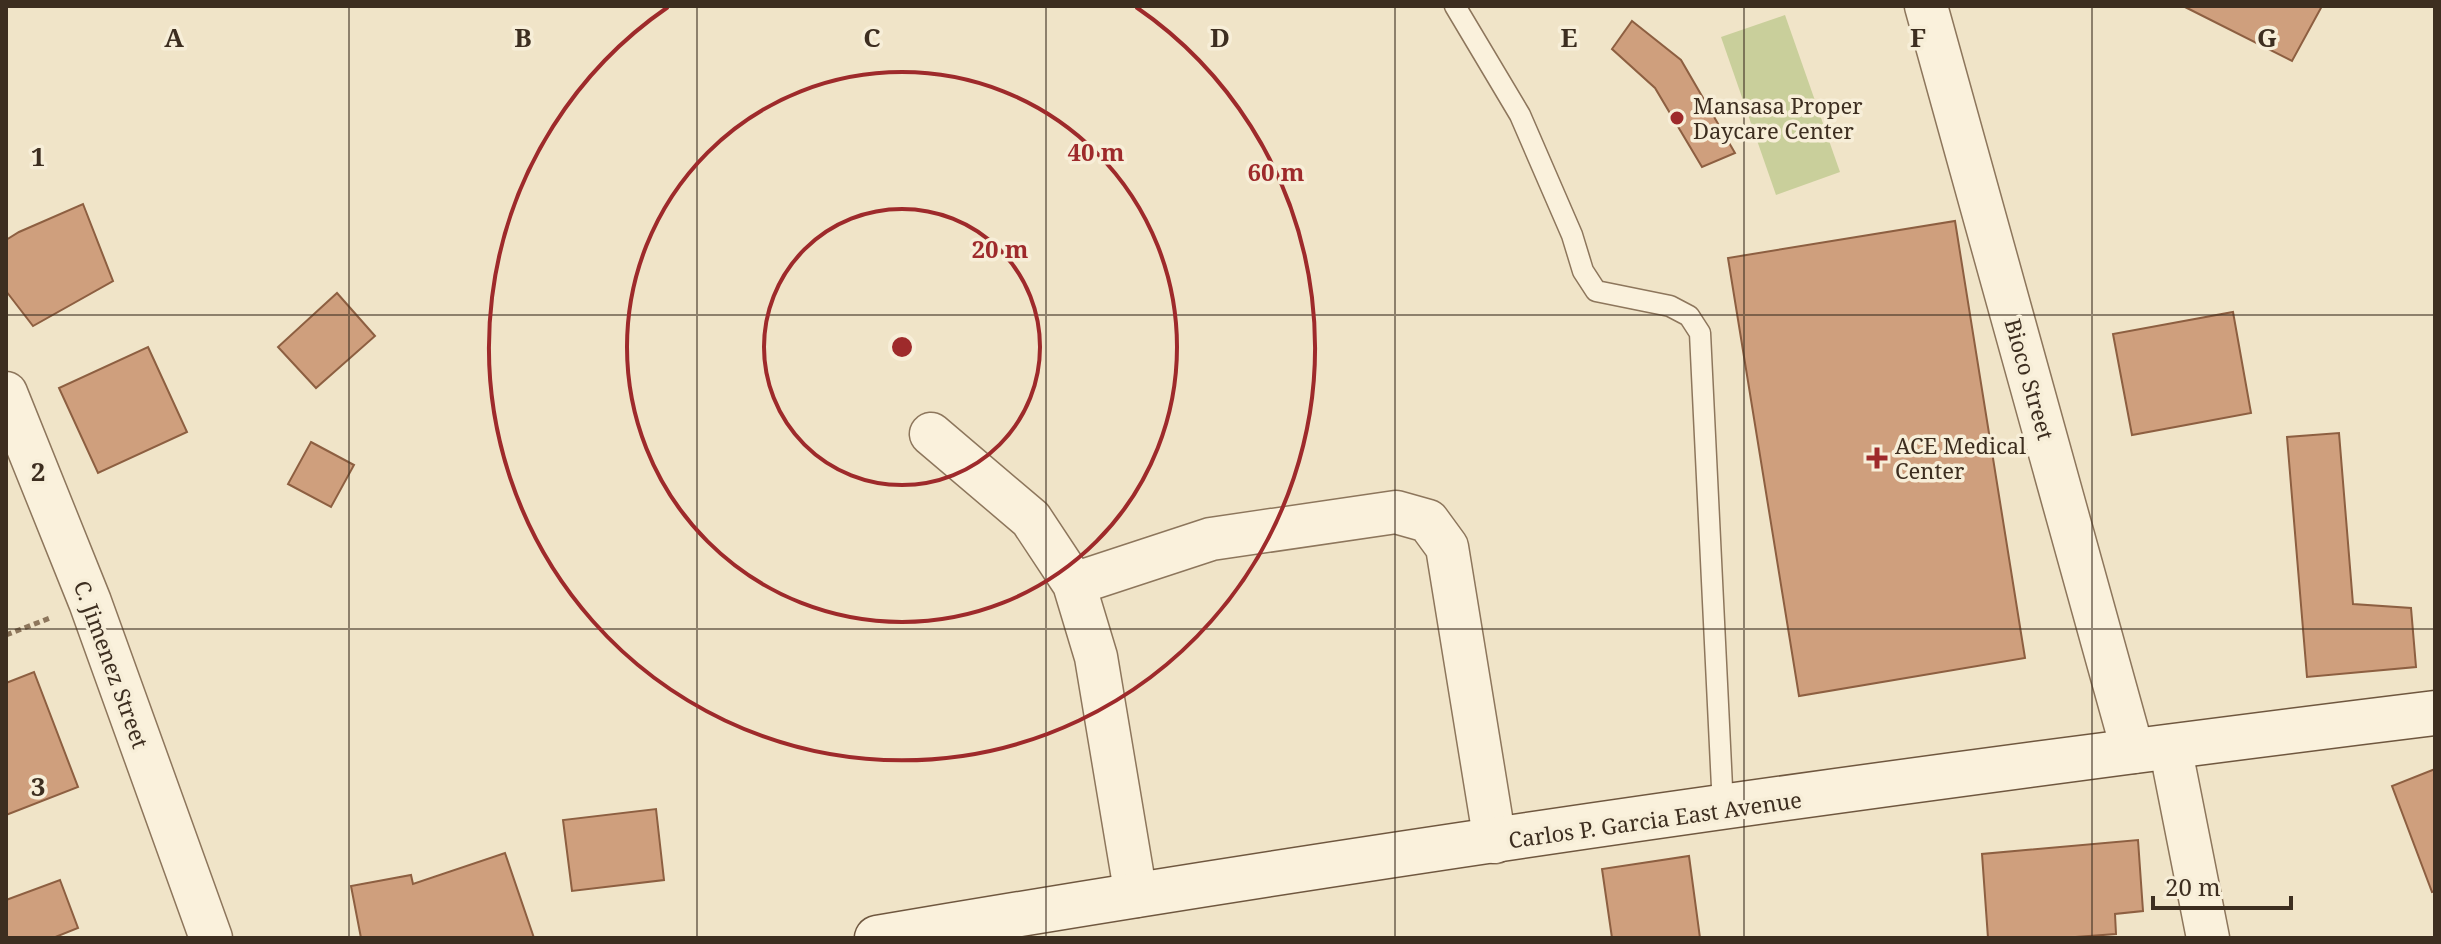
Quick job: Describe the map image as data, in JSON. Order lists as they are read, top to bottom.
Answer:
{
  "streets": {
    "main road": ["Carlos P. Garcia East Avenue"],
    "street": ["Bioco Street", "C. Jimenez Street"]
  },
  "crossings": [
    ["Bioco Street", "Carlos P. Garcia East Avenue"]
  ],
  "places": {
    "other": ["Mansasa Proper Daycare Center"],
    "health": ["ACE Medical Center"]
  },
  "scale_bar": "20 m",
  "grid": {
    "columns": [
      "A",
      "B",
      "C",
      "D",
      "E",
      "F",
      "G"
    ],
    "rows": ["1", "2", "3"]
  },
  "rings": ["40 m", "60 m", "20 m"]
}
